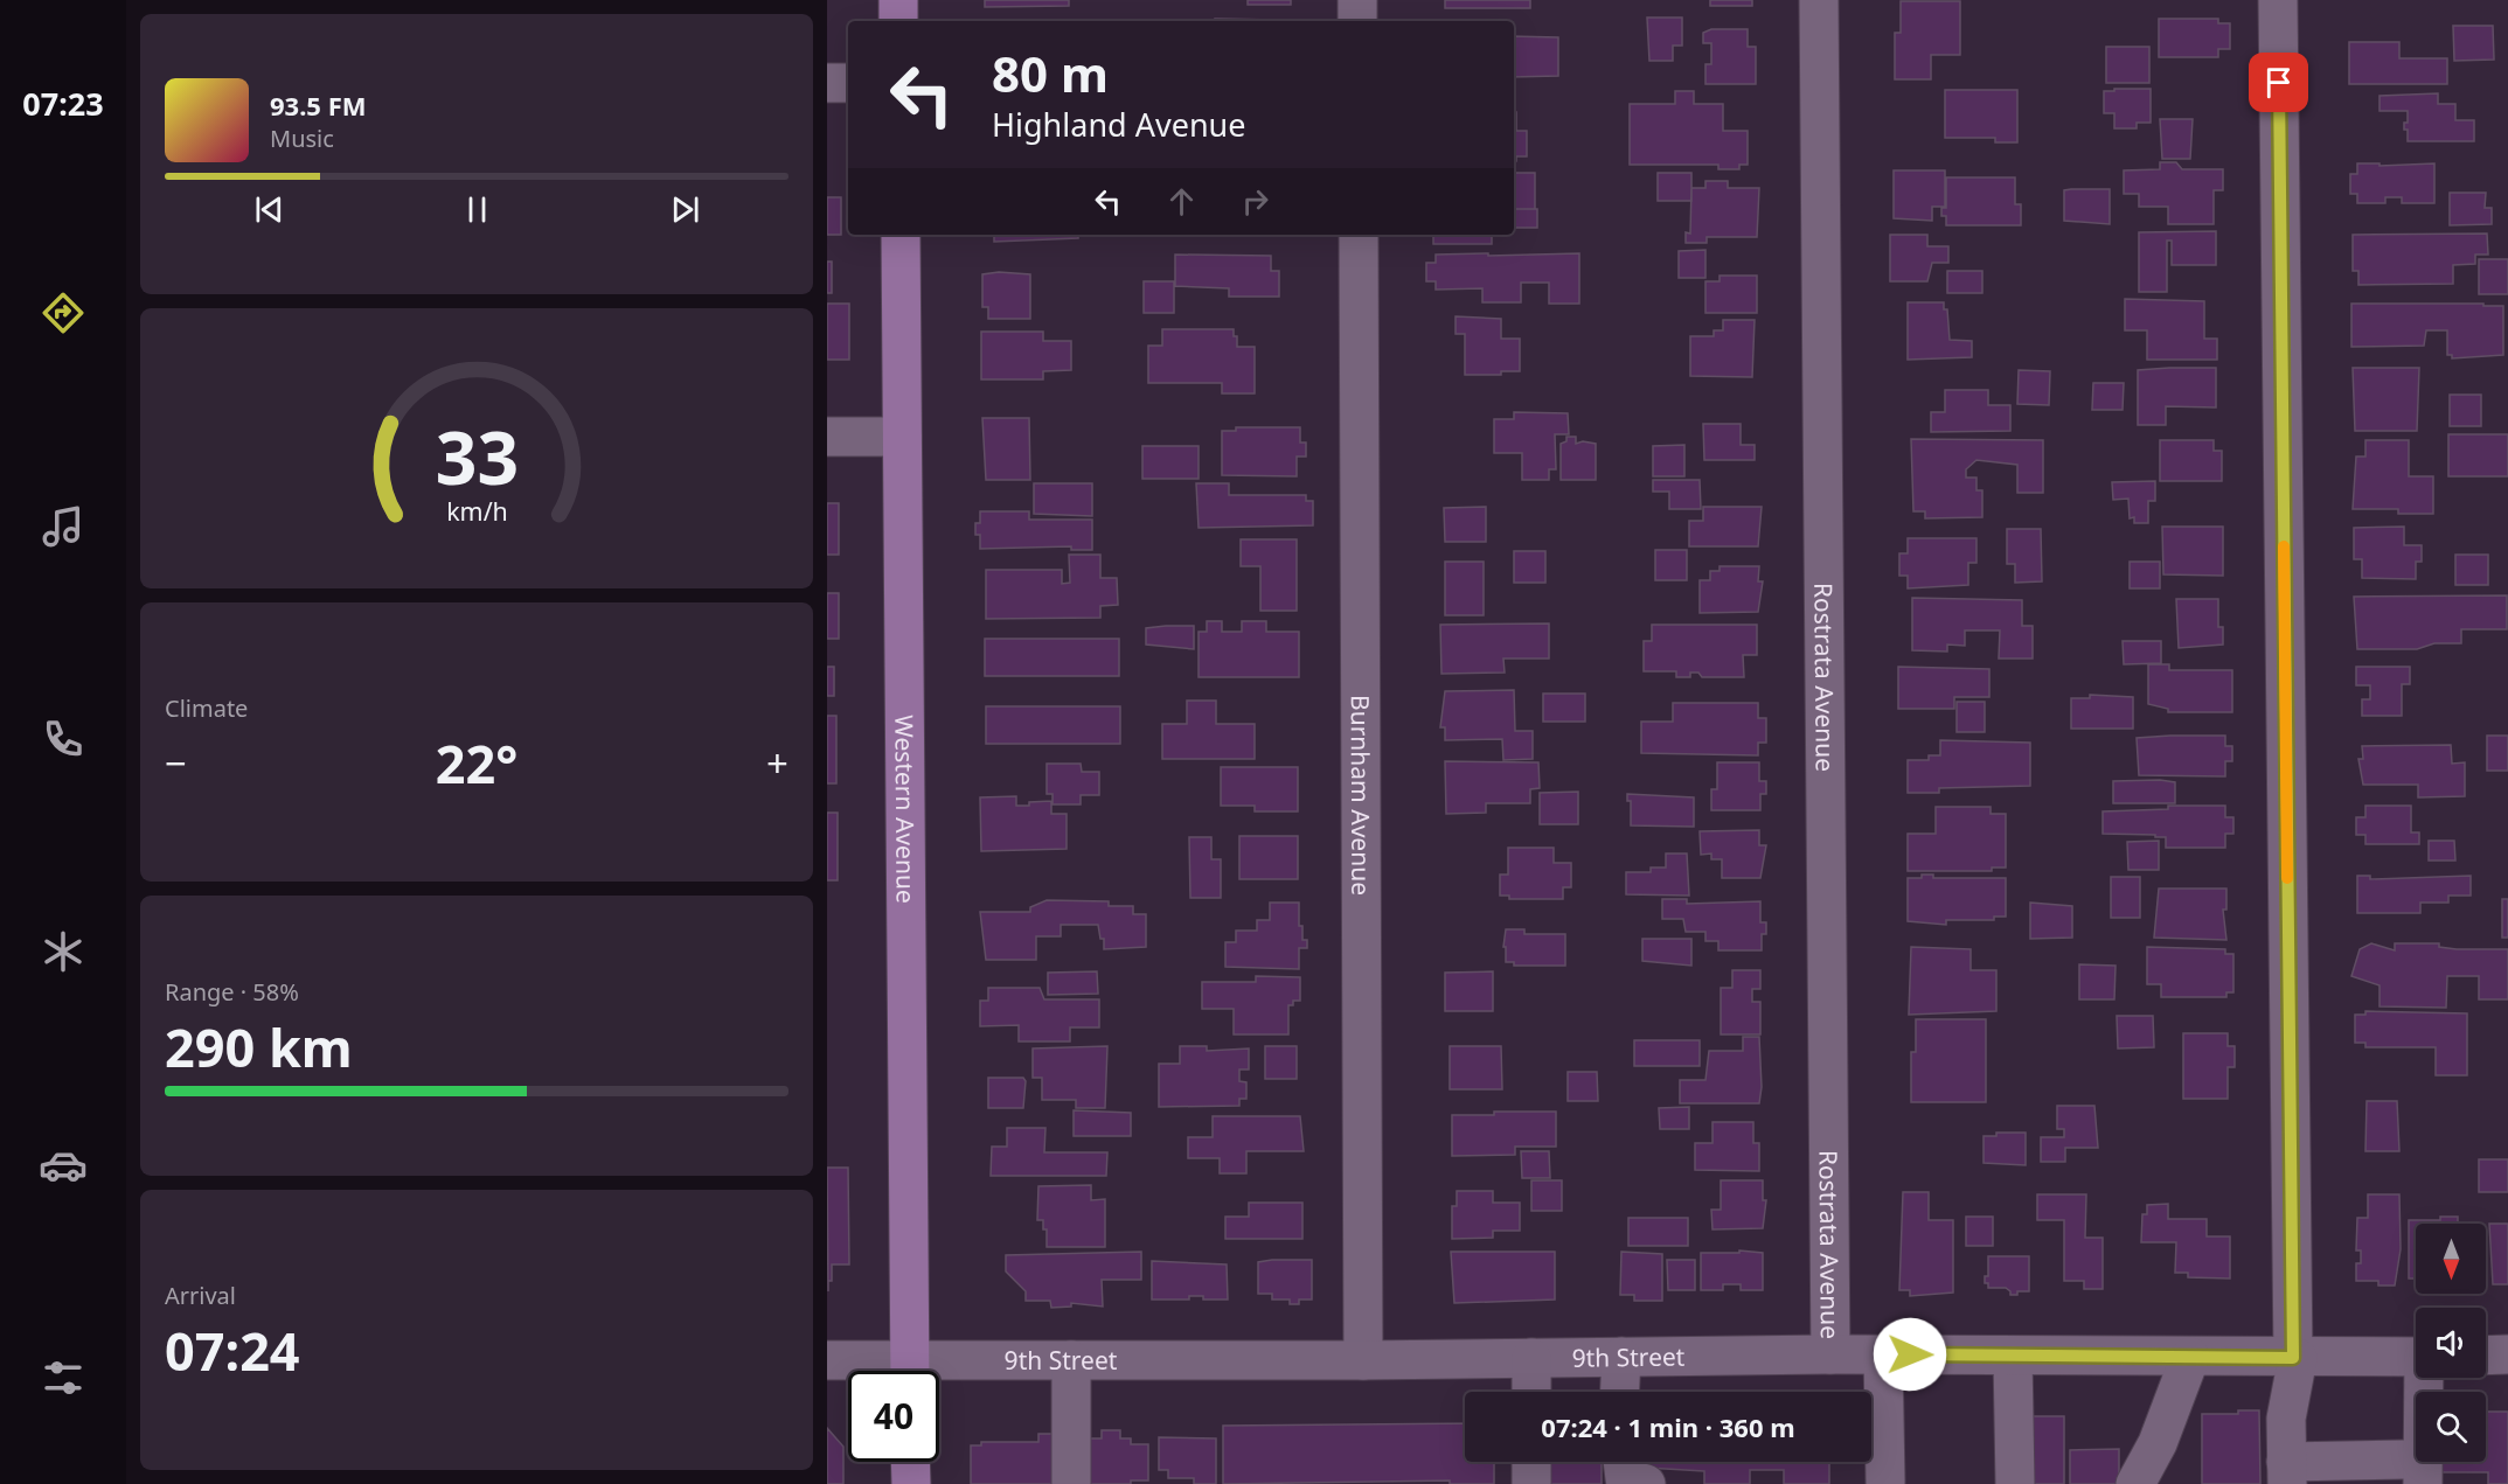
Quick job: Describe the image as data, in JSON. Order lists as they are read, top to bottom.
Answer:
{
  "streets": {
    "main road": ["Western Avenue"],
    "street": ["Rostrata Avenue", "Burnham Avenue", "9th Street"]
  },
  "crossings": [
    ["Rostrata Avenue", "9th Street"],
    ["Burnham Avenue", "9th Street"]
  ],
  "north": "bottom",
  "page": {
    "tabs": "07:23",
    "turn": ["80 m", "Highland Avenue"],
    "song": ["93.5 FM", "Music"],
    "tile": [
      "Climate",
      ["Range · 58%", "290 km"],
      ["Arrival", "07:24"]
    ],
    "heat": ["−", "22°", "+"],
    "limit": "40",
    "trip": "07:24 · 1 min · 360 m",
    "gauge": ["33", "km/h"]
  }
}
